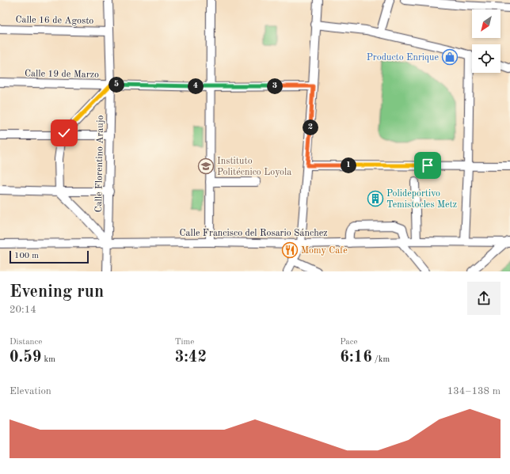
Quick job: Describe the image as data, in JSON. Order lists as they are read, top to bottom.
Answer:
{
  "streets": {
    "street": [
      "Calle 16 de Agosto",
      "Calle 19 de Marzo",
      "Calle Florentino Araujo",
      "Calle Francisco del Rosario Sánchez"
    ]
  },
  "crossings": [
    ["Calle 16 de Agosto", "Calle Florentino Araujo"],
    ["Calle 19 de Marzo", "Calle Florentino Araujo"],
    ["Calle Florentino Araujo", "Calle Francisco del Rosario Sánchez"]
  ],
  "places": {
    "shop": ["Producto Enrique"],
    "school or university": ["Instituto Politécnico Loyola"],
    "building": ["Polideportivo Temistocles Metz"],
    "restaurant": ["Momy Cafe"]
  },
  "scale_bar": "100 m",
  "north": "bottom left",
  "page": {
    "pins": [
      "5",
      "3",
      "4",
      "2",
      "1"
    ],
    "scale": "100 m",
    "heading": ["Evening run", "20:14"],
    "stats": [
      ["Distance", "0.59 km"],
      ["Time", "3:42"],
      ["Pace", "6:16 /km"]
    ],
    "chart": ["Elevation", "134–138 m"]
  }
}
